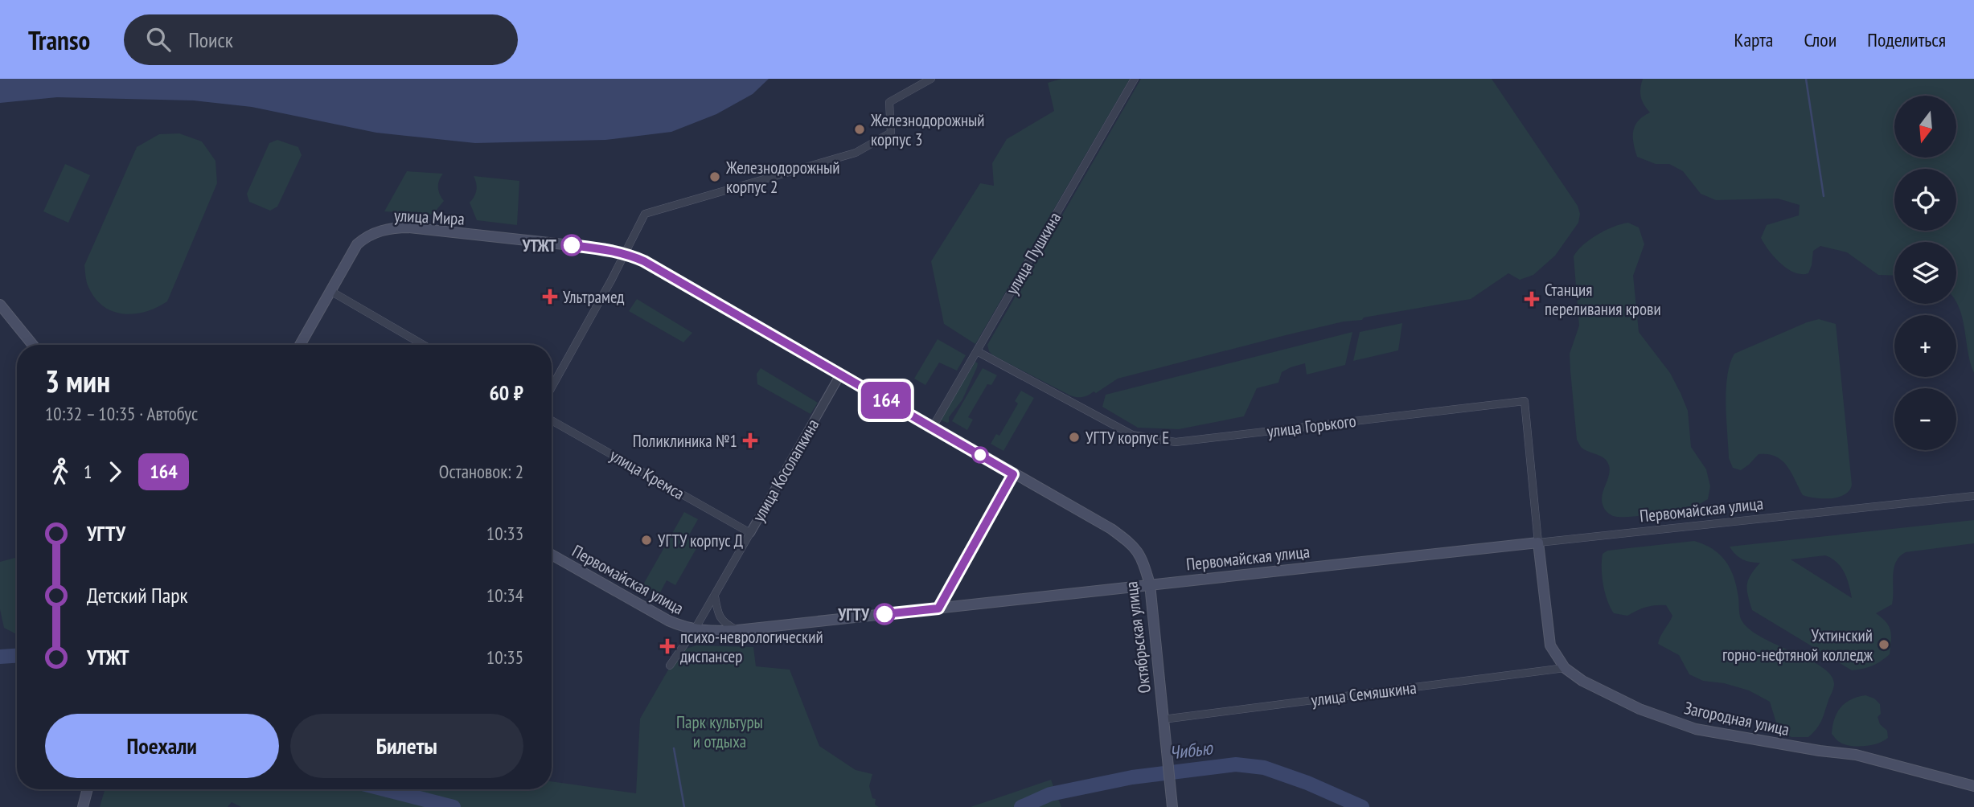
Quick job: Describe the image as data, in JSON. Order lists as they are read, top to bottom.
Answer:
{
  "streets": {
    "main road": [
      "улица Мира",
      "Первомайская улица",
      "Октябрьская улица",
      "Загородная улица"
    ],
    "street": [
      "улица Пушкина",
      "улица Горького",
      "улица Косолапкина",
      "улица Кремса",
      "улица Семяшкина"
    ]
  },
  "crossings": [
    ["улица Мира", "Октябрьская улица"],
    ["улица Пушкина", "улица Горького"],
    ["улица Пушкина", "Октябрьская улица"],
    ["улица Горького", "Первомайская улица"],
    ["улица Горького", "Загородная улица"],
    ["улица Косолапкина", "улица Кремса"],
    ["улица Косолапкина", "Первомайская улица"],
    ["улица Косолапкина", "Октябрьская улица"],
    ["Первомайская улица", "Октябрьская улица"],
    ["Первомайская улица", "Загородная улица"],
    ["Октябрьская улица", "улица Семяшкина"],
    ["улица Семяшкина", "Загородная улица"]
  ],
  "water": ["Чибью"],
  "parks": ["Парк культуры и отдыха"],
  "places": {
    "other": [
      "Железнодорожный корпус 3",
      "Железнодорожный корпус 2",
      "УТЖТ",
      "УГТУ корпус Е",
      "УГТУ корпус Д",
      "УГТУ",
      "Ухтинский горно-нефтяной колледж"
    ],
    "health": [
      "Ультрамед",
      "Станция переливания крови",
      "Поликлиника №1",
      "психо-неврологический диспансер"
    ]
  },
  "lines": ["bus line 164"],
  "north": "bottom",
  "page": {
    "header": "Transo",
    "search": "Поиск",
    "nav": ["Карта", "Слои", "Поделиться"],
    "on_map": "164",
    "map_buttons": ["+", "−"],
    "heading": ["3 мин", "10:32 – 10:35 · Автобус", "60 ₽"],
    "legs": ["1", "164", "Остановок: 2"],
    "list": [
      {
        "name": "УГТУ",
        "value": "10:33"
      },
      {
        "name": "Детский Парк",
        "value": "10:34"
      },
      {
        "name": "УТЖТ",
        "value": "10:35"
      }
    ],
    "buttons": ["Поехали", "Билеты"]
  }
}
